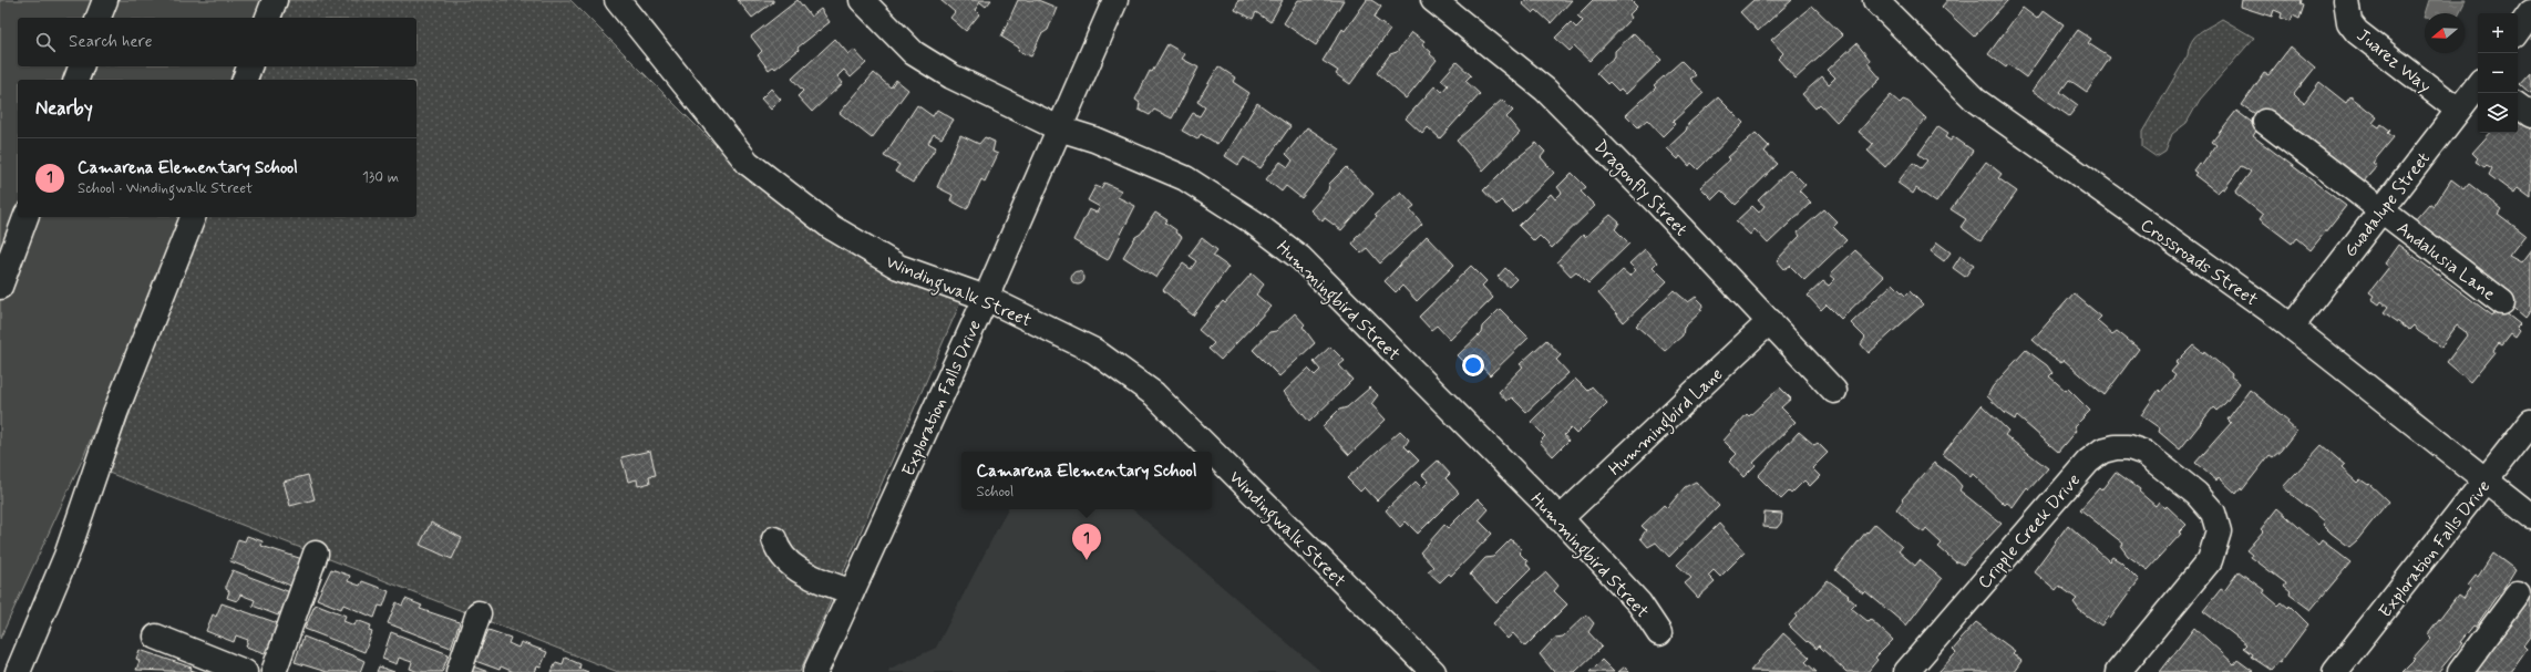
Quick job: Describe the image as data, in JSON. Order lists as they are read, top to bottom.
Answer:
{
  "streets": {
    "street": [
      "Juarez Way",
      "Dragonfly Street",
      "Guadalupe Street",
      "Andalusia Lane",
      "Crossroads Street",
      "Windingwalk Street",
      "Hummingbird Street",
      "Exploration Falls Drive",
      "Hummingbird Lane",
      "Cripple Creek Drive"
    ]
  },
  "crossings": [
    ["Juarez Way", "Guadalupe Street"],
    ["Dragonfly Street", "Hummingbird Lane"],
    ["Guadalupe Street", "Andalusia Lane"],
    ["Guadalupe Street", "Crossroads Street"],
    ["Crossroads Street", "Exploration Falls Drive"],
    ["Windingwalk Street", "Exploration Falls Drive"],
    ["Hummingbird Street", "Exploration Falls Drive"],
    ["Hummingbird Street", "Hummingbird Lane"]
  ],
  "north": "left",
  "page": {
    "map_buttons": ["+", "−"],
    "search": "Search here",
    "heading": "Nearby",
    "list": [
      {
        "mark": "1",
        "name": "Camarena Elementary School",
        "note": "School · Windingwalk Street",
        "value": "130 m"
      }
    ],
    "popup": ["Camarena Elementary School", "School"],
    "pins": "1"
  }
}
